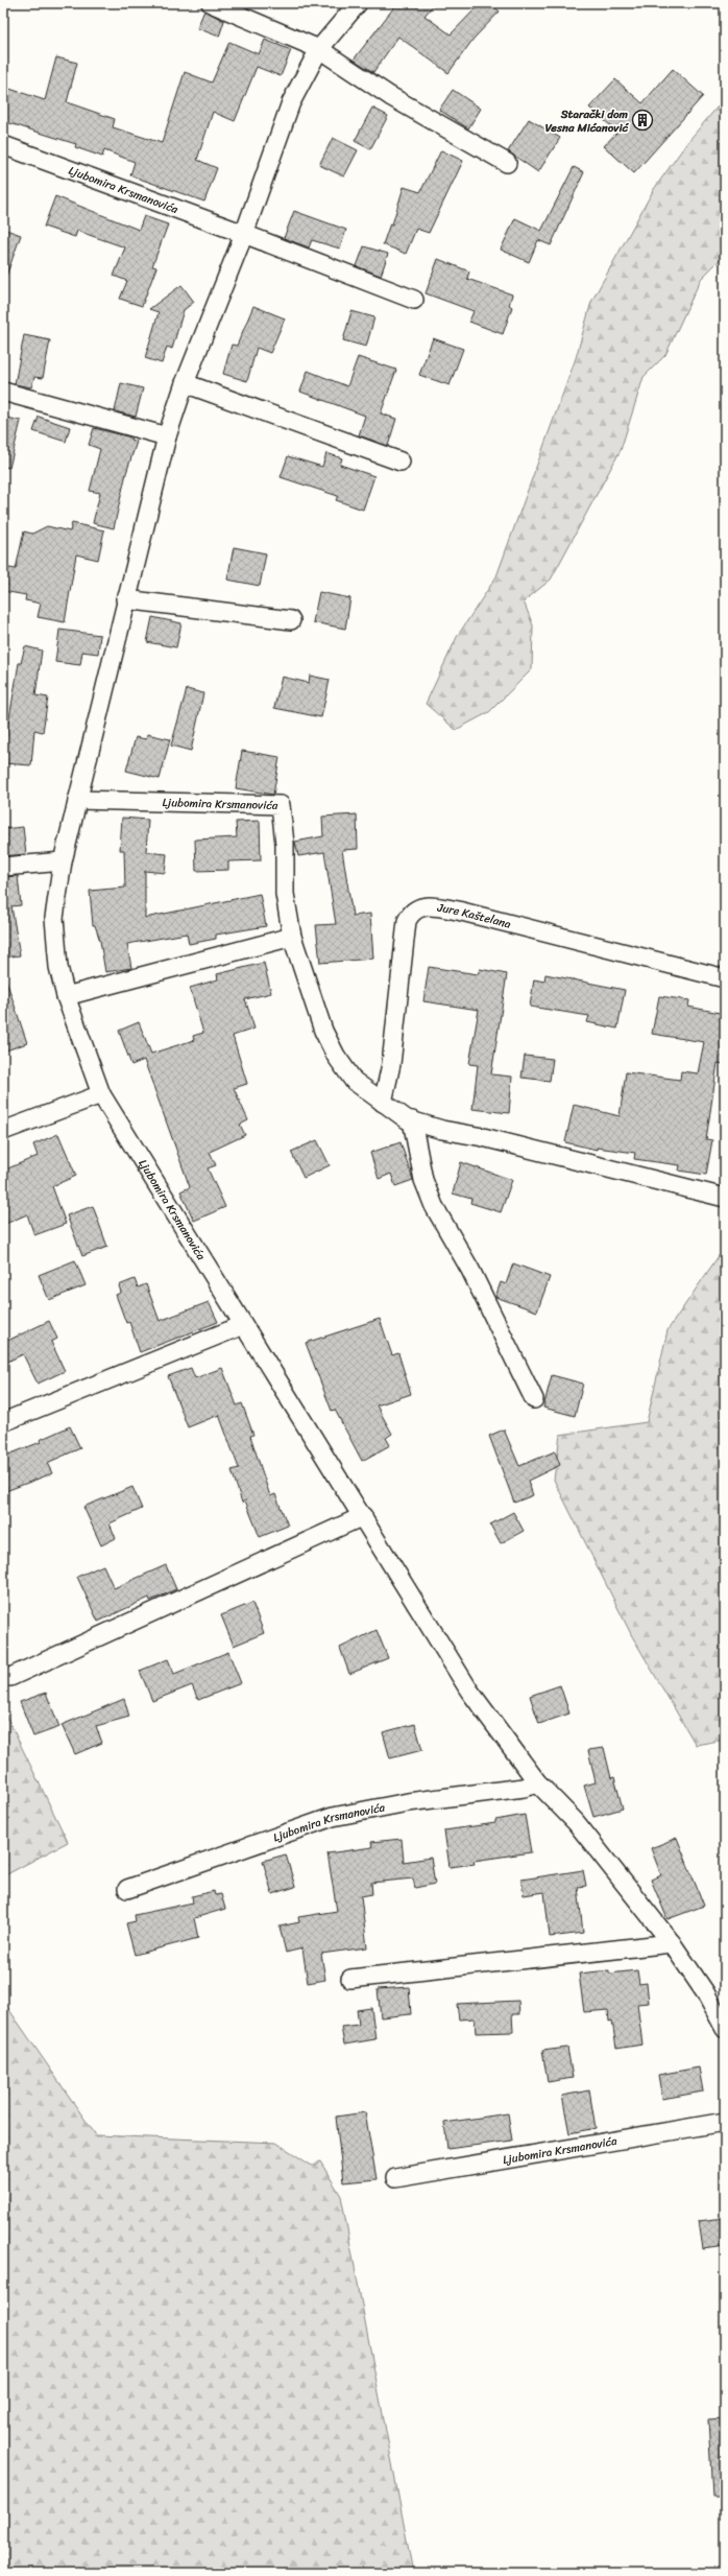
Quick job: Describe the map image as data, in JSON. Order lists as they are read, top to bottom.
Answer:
{
  "streets": {
    "street": ["Ljubomira Krsmanovića", "Jure Kaštelana"]
  },
  "crossings": [
    ["Ljubomira Krsmanovića", "Jure Kaštelana"]
  ],
  "places": {
    "building": ["Starački dom Vesna Mićanović"]
  }
}
